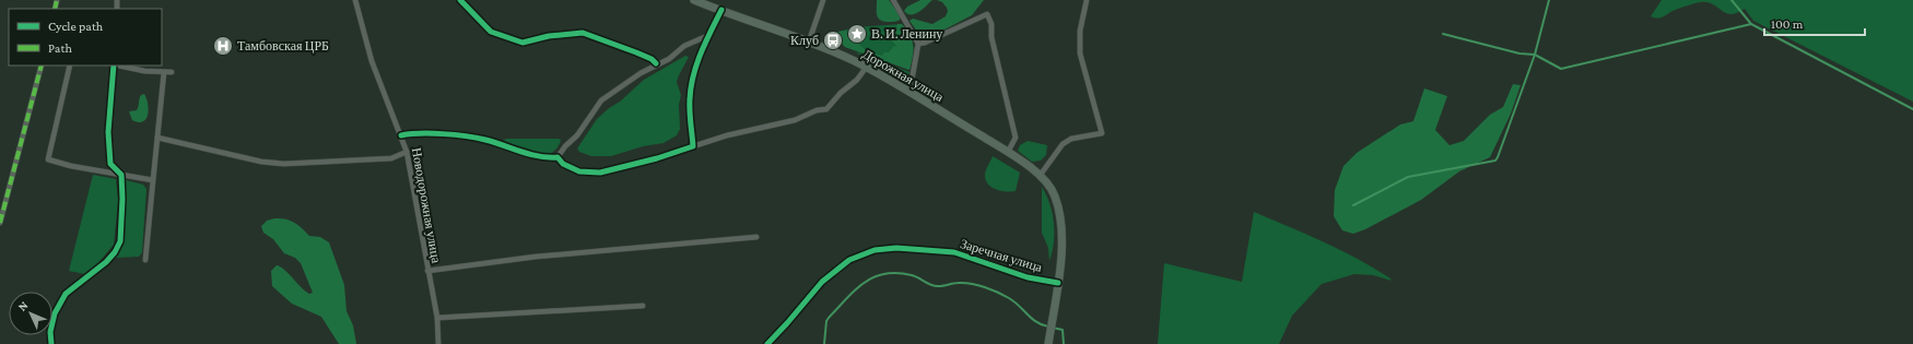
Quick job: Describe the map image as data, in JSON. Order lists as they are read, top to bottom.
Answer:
{
  "streets": {
    "main road": ["Дорожная улица"],
    "street": ["Новодорожная улица", "Заречная улица"]
  },
  "crossings": [
    ["Дорожная улица", "Заречная улица"]
  ],
  "places": {
    "place": ["В. И. Ленину"],
    "bus stop": ["Клуб"],
    "hospital": ["Тамбовская ЦРБ"]
  },
  "legend": ["Cycle path", "Path"],
  "scale_bar": "100 m",
  "north": "top left"
}
